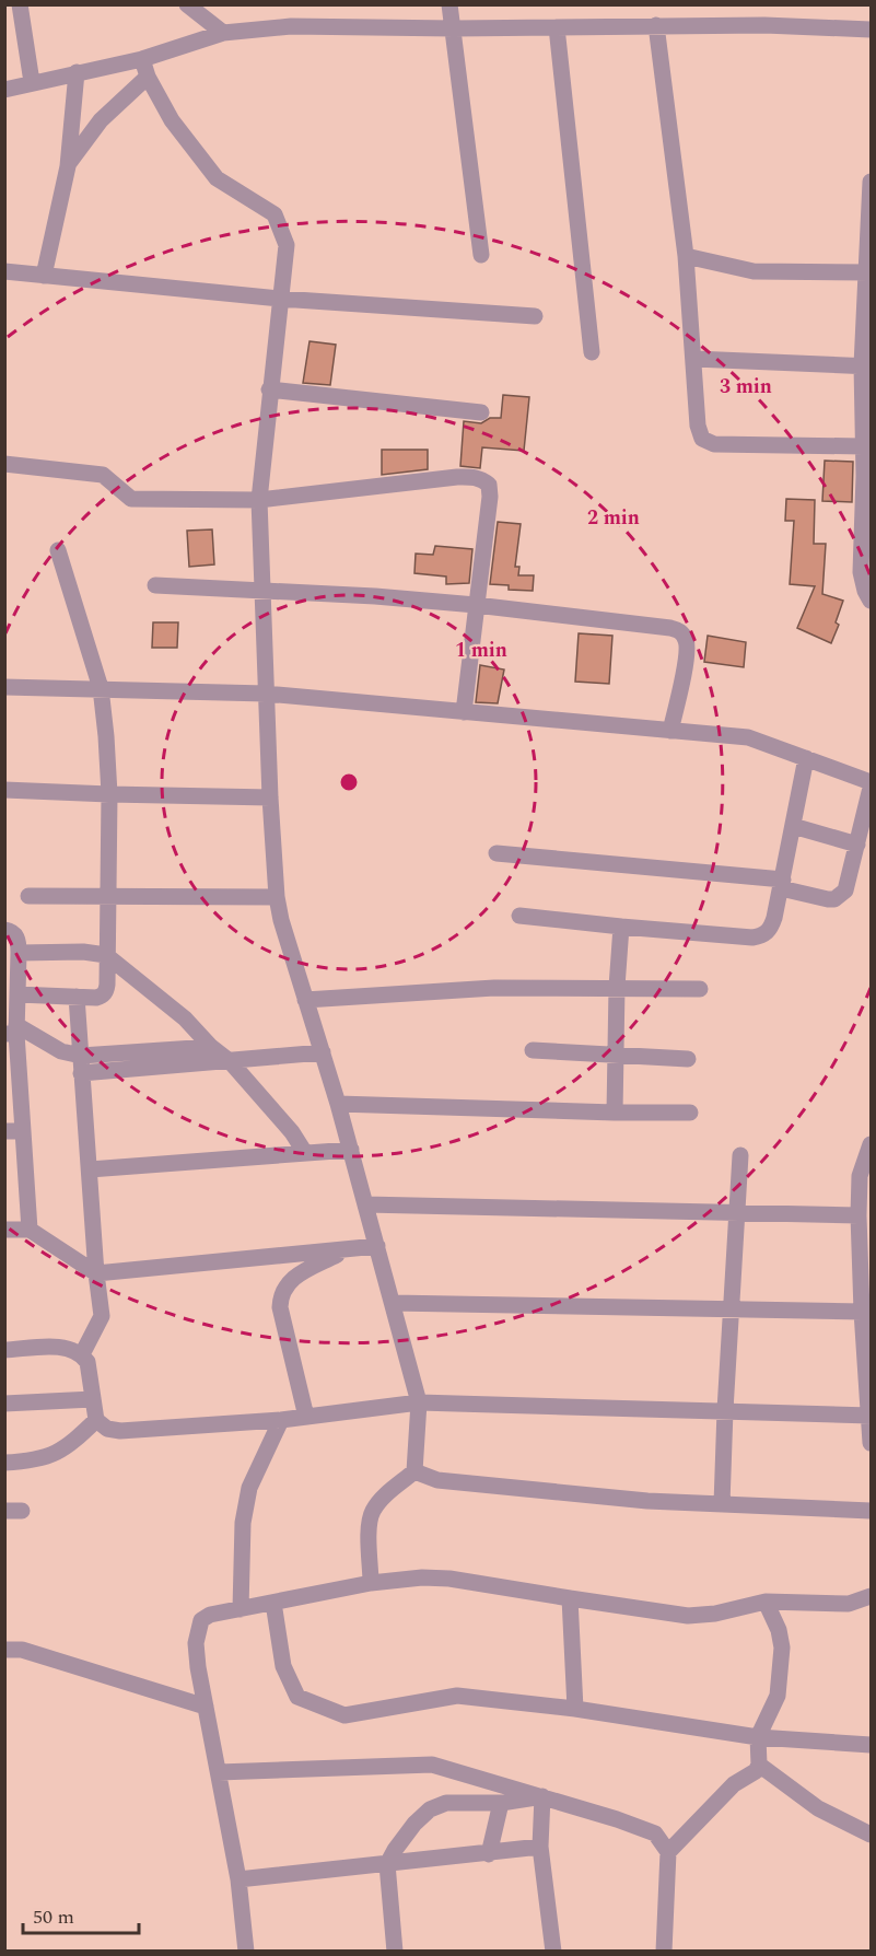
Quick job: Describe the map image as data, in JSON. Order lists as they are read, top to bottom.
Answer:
{
  "scale_bar": "50 m",
  "rings": ["3 min", "2 min", "1 min"]
}
